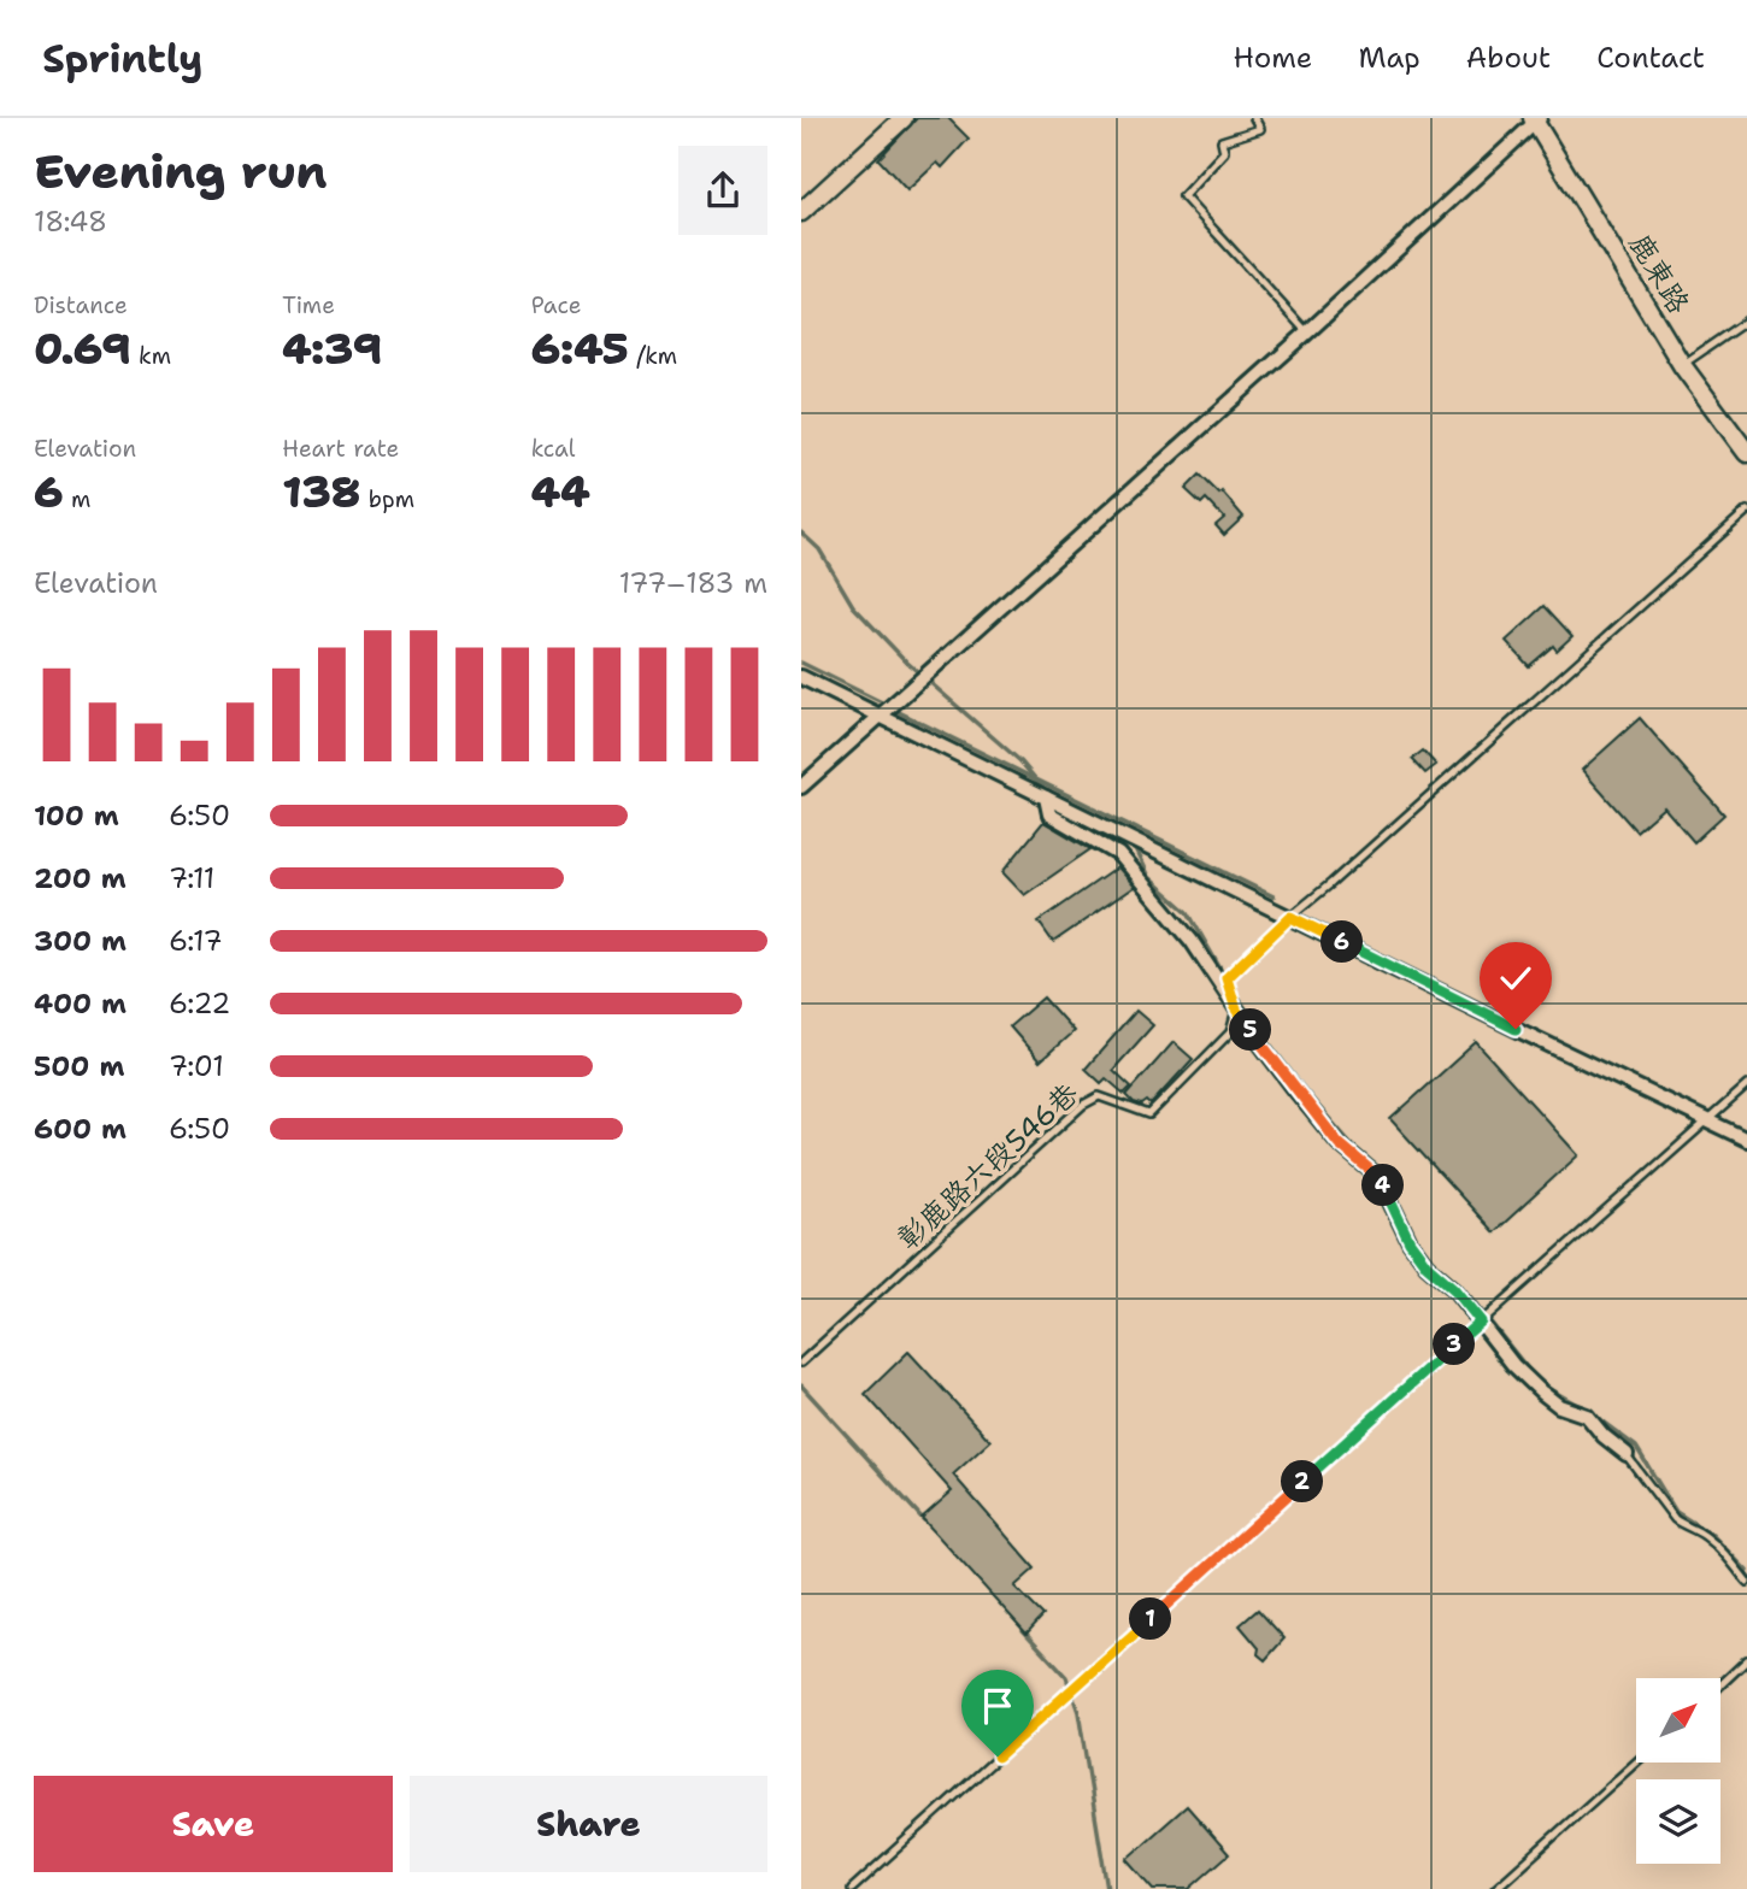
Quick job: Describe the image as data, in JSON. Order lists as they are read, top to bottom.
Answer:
{
  "streets": {
    "street": ["鹿東路"],
    "lane": ["彰鹿路六段546巷"]
  },
  "north": "top right",
  "page": {
    "header": "Sprintly",
    "nav": [
      "Home",
      "Map",
      "About",
      "Contact"
    ],
    "heading": ["Evening run", "18:48"],
    "stats": [
      ["Distance", "0.69 km"],
      ["Time", "4:39"],
      ["Pace", "6:45 /km"],
      ["Elevation", "6 m"],
      ["Heart rate", "138 bpm"],
      ["kcal", "44"]
    ],
    "chart": ["Elevation", "177–183 m"],
    "list": [
      {
        "name": "100 m",
        "note": "6:50"
      },
      {
        "name": "200 m",
        "note": "7:11"
      },
      {
        "name": "300 m",
        "note": "6:17"
      },
      {
        "name": "400 m",
        "note": "6:22"
      },
      {
        "name": "500 m",
        "note": "7:01"
      },
      {
        "name": "600 m",
        "note": "6:50"
      }
    ],
    "pins": [
      "6",
      "5",
      "4",
      "3",
      "2",
      "1"
    ],
    "buttons": ["Save", "Share"]
  }
}
